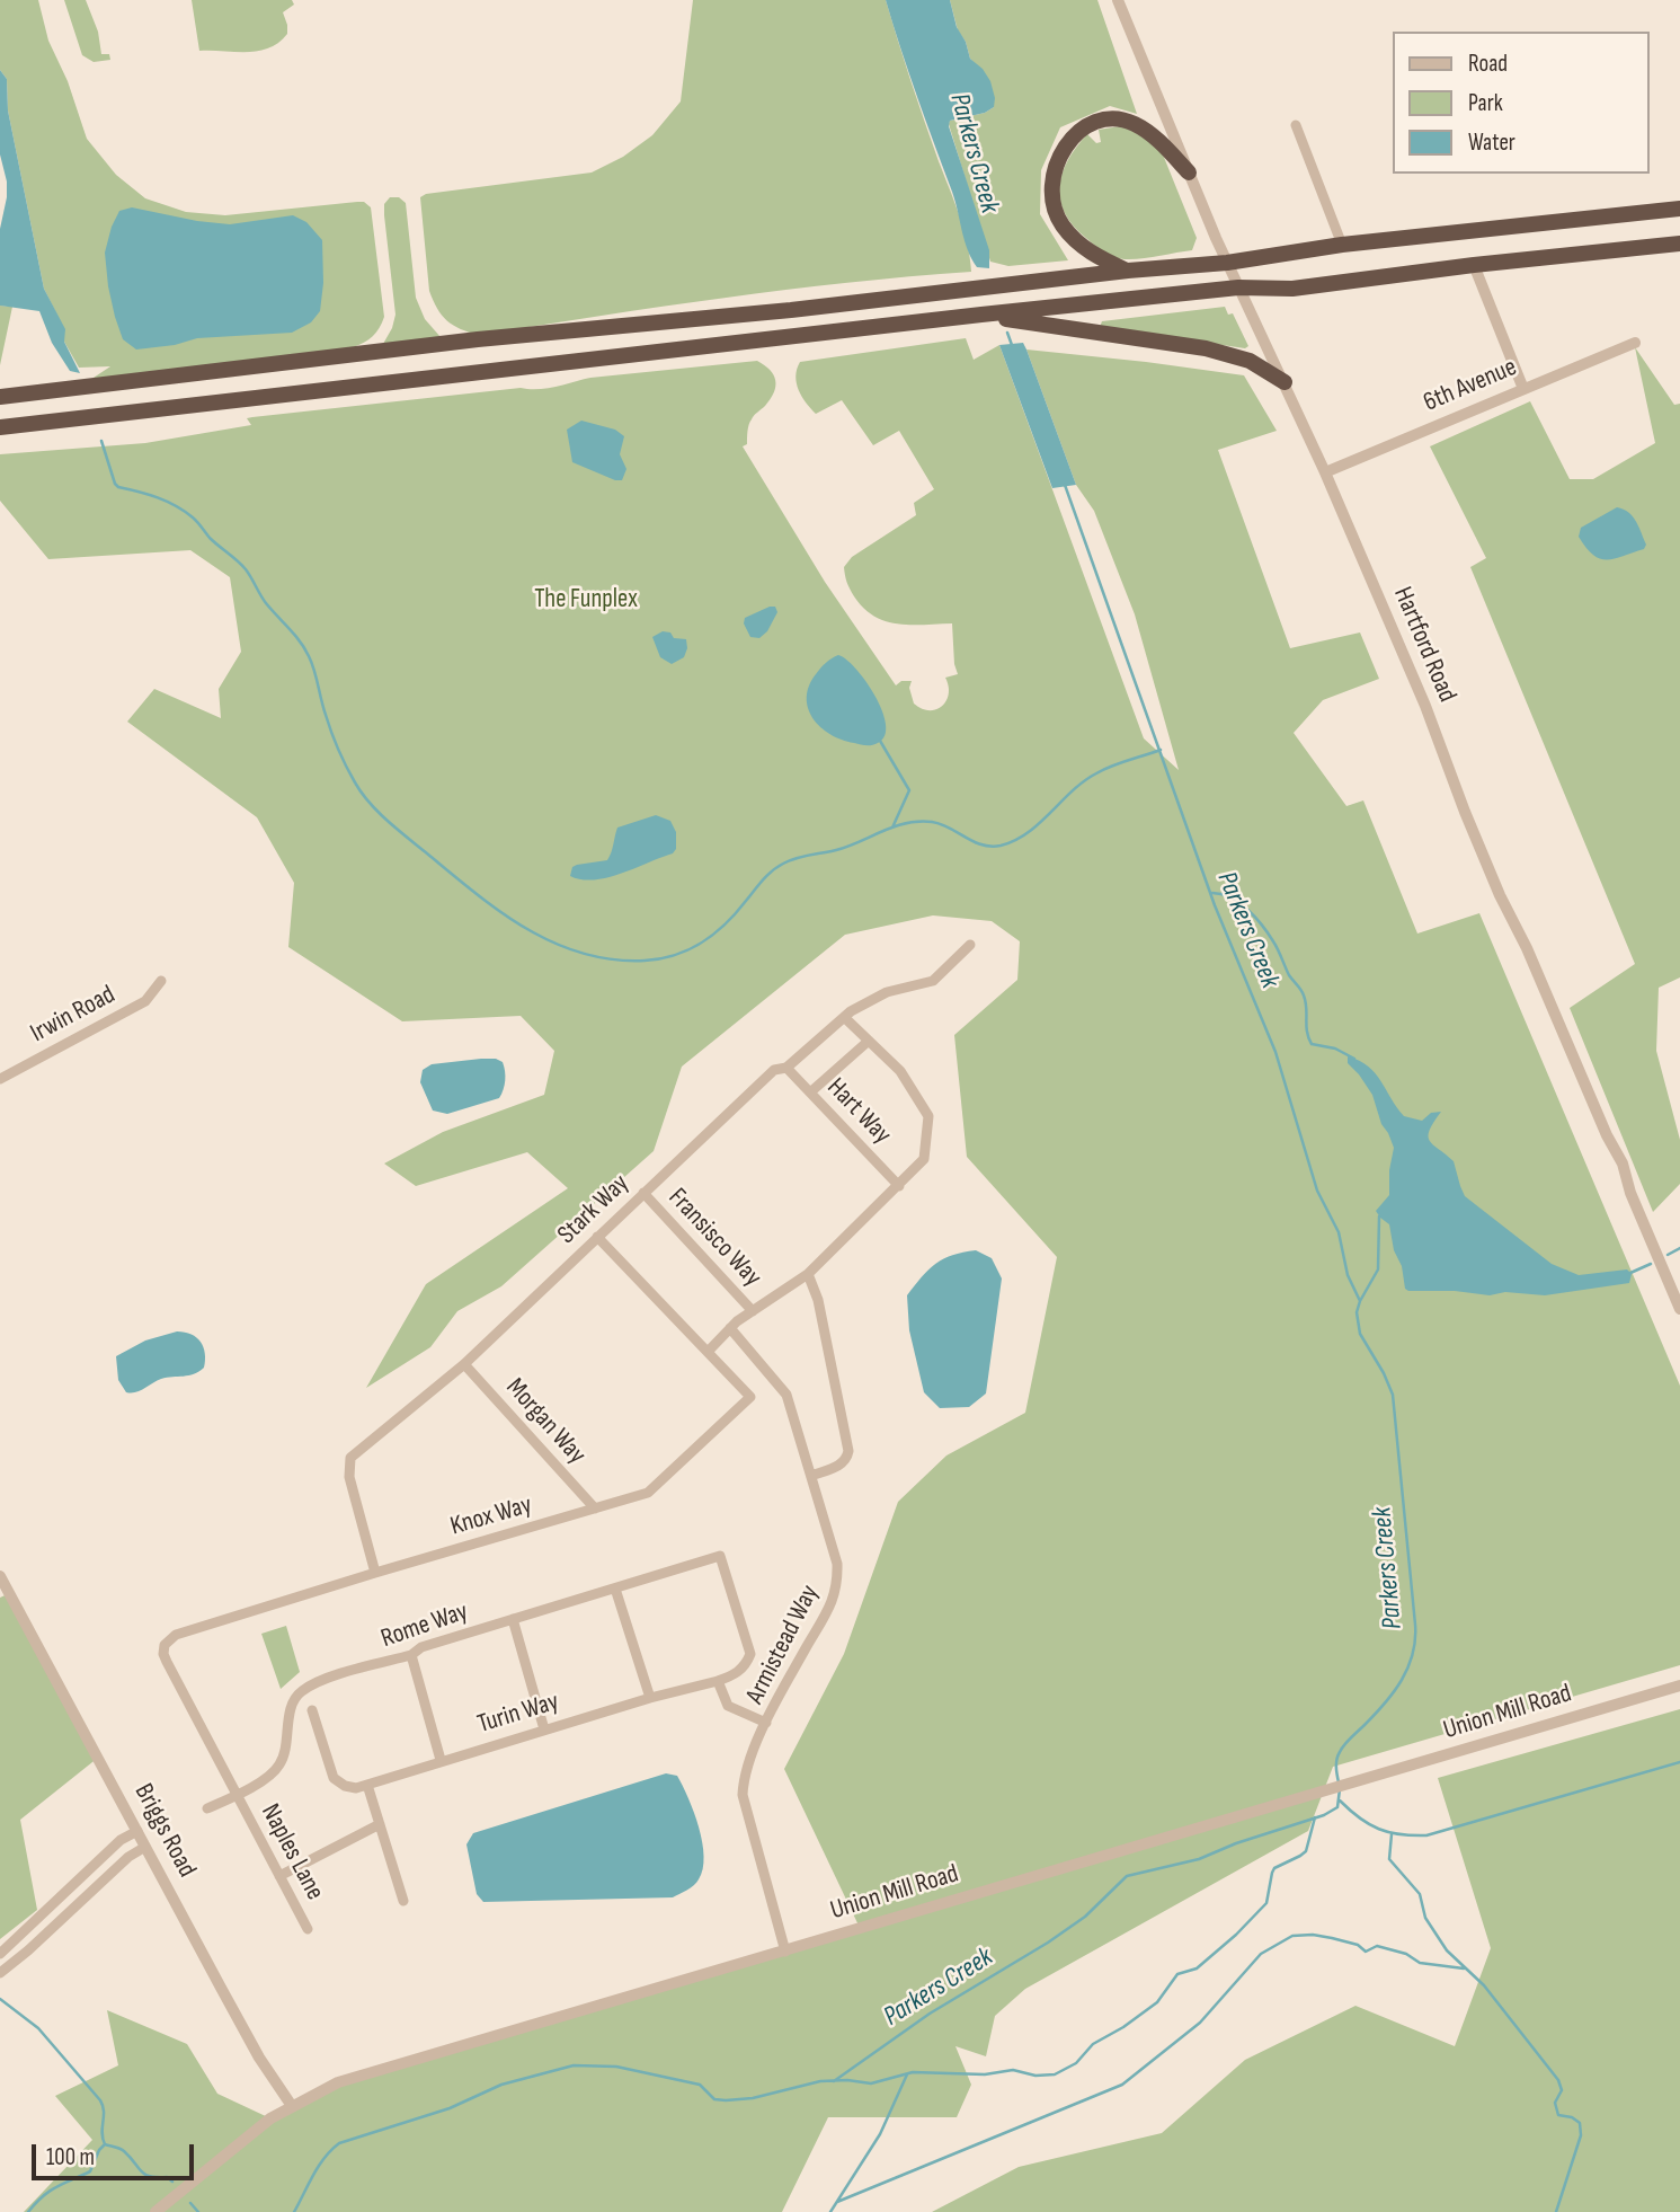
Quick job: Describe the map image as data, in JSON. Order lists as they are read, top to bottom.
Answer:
{
  "streets": {
    "street": [
      "6th Avenue",
      "Hartford Road",
      "Irwin Road",
      "Hart Way",
      "Stark Way",
      "Fransisco Way",
      "Morgan Way",
      "Knox Way",
      "Rome Way",
      "Armistead Way",
      "Union Mill Road",
      "Turin Way",
      "Briggs Road",
      "Naples Lane"
    ]
  },
  "crossings": [
    ["6th Avenue", "Hartford Road"],
    ["Hart Way", "Stark Way"],
    ["Stark Way", "Fransisco Way"],
    ["Stark Way", "Morgan Way"],
    ["Stark Way", "Knox Way"],
    ["Morgan Way", "Knox Way"],
    ["Knox Way", "Rome Way"],
    ["Knox Way", "Naples Lane"],
    ["Rome Way", "Turin Way"],
    ["Rome Way", "Naples Lane"],
    ["Armistead Way", "Union Mill Road"],
    ["Union Mill Road", "Briggs Road"]
  ],
  "water": ["Parkers Creek"],
  "parks": ["The Funplex"],
  "legend": ["Road", "Park", "Water"],
  "scale_bar": "100 m"
}
